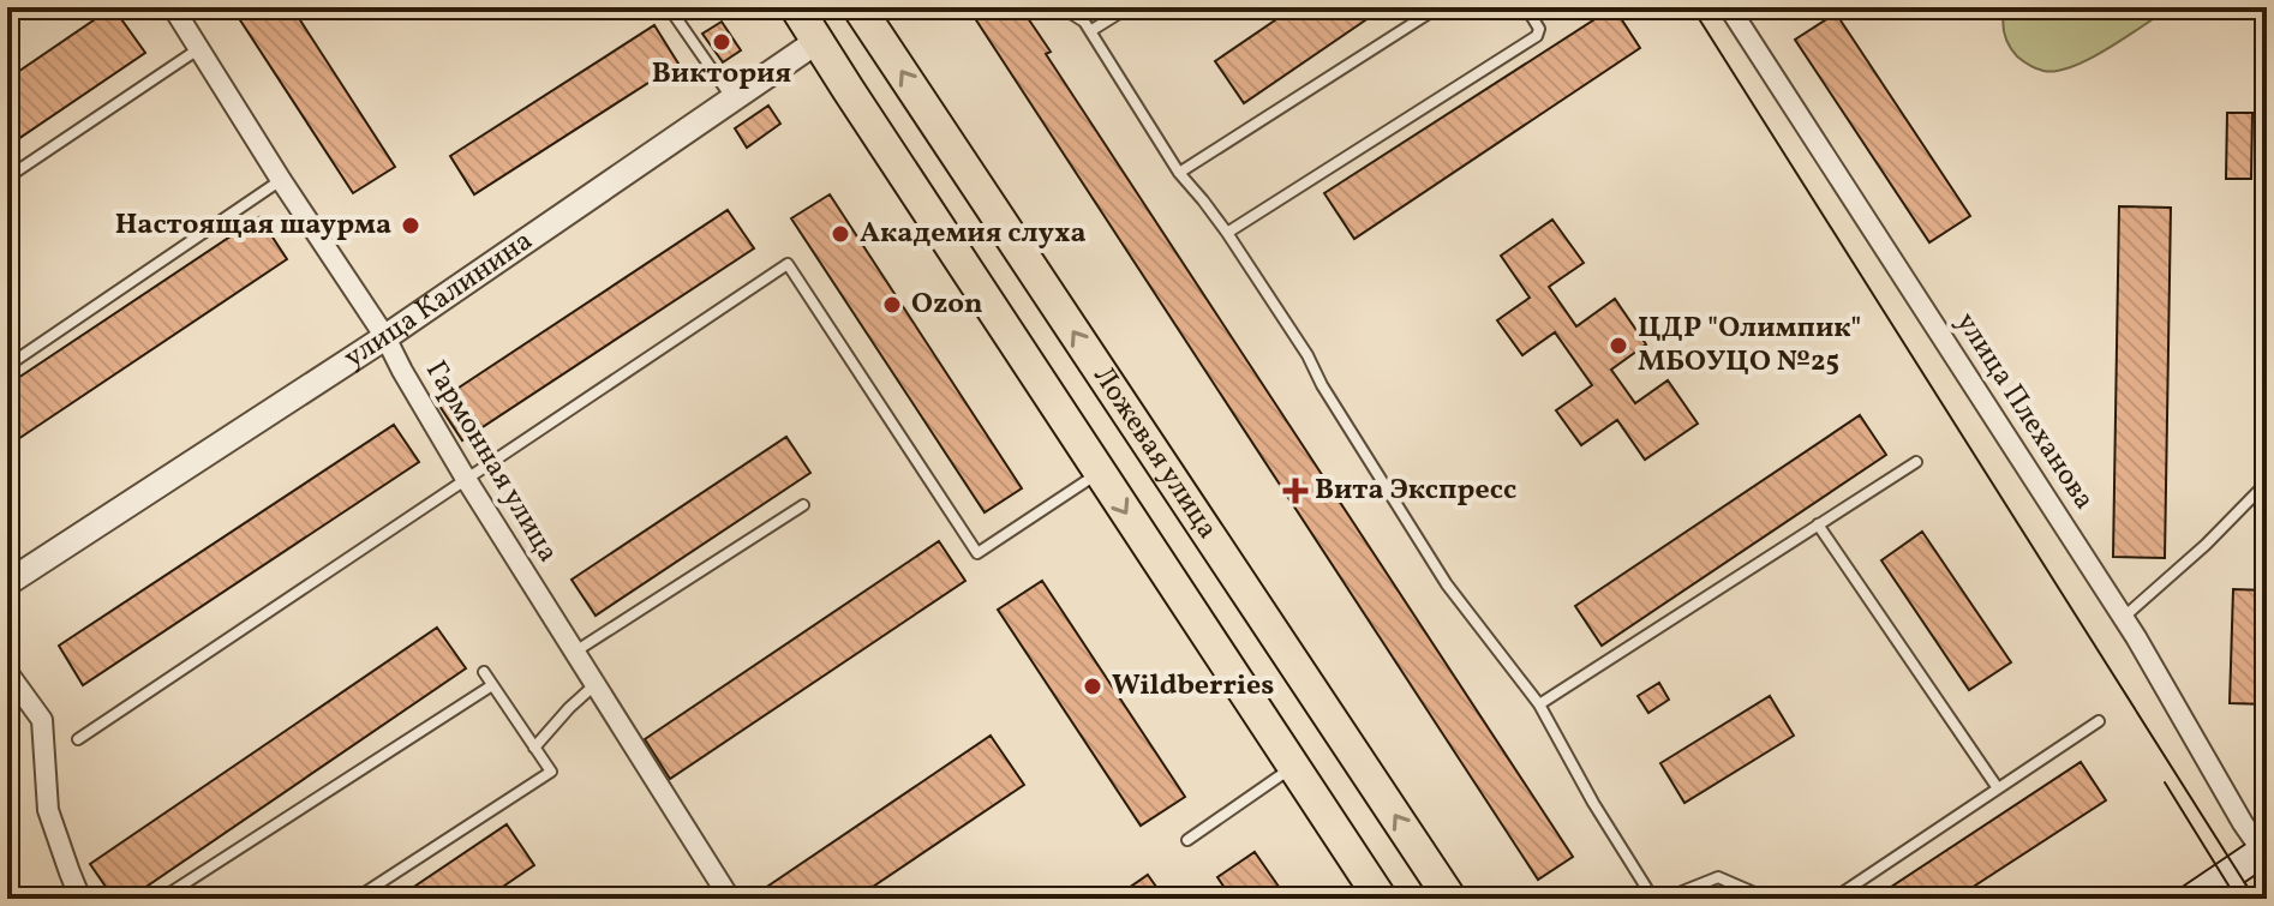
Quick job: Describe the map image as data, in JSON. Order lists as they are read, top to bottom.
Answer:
{
  "streets": {
    "main road": ["улица Калинина", "Ложевая улица"],
    "street": ["улица Плеханова", "Гармонная улица"]
  },
  "crossings": [
    ["улица Калинина", "Ложевая улица"],
    ["улица Калинина", "Гармонная улица"]
  ],
  "places": {
    "other": [
      "Виктория",
      "Настоящая шаурма",
      "Академия слуха",
      "Ozon",
      "ЦДР \"Олимпик\" МБОУЦО №25",
      "Wildberries"
    ],
    "health": ["Вита Экспресс"]
  }
}
